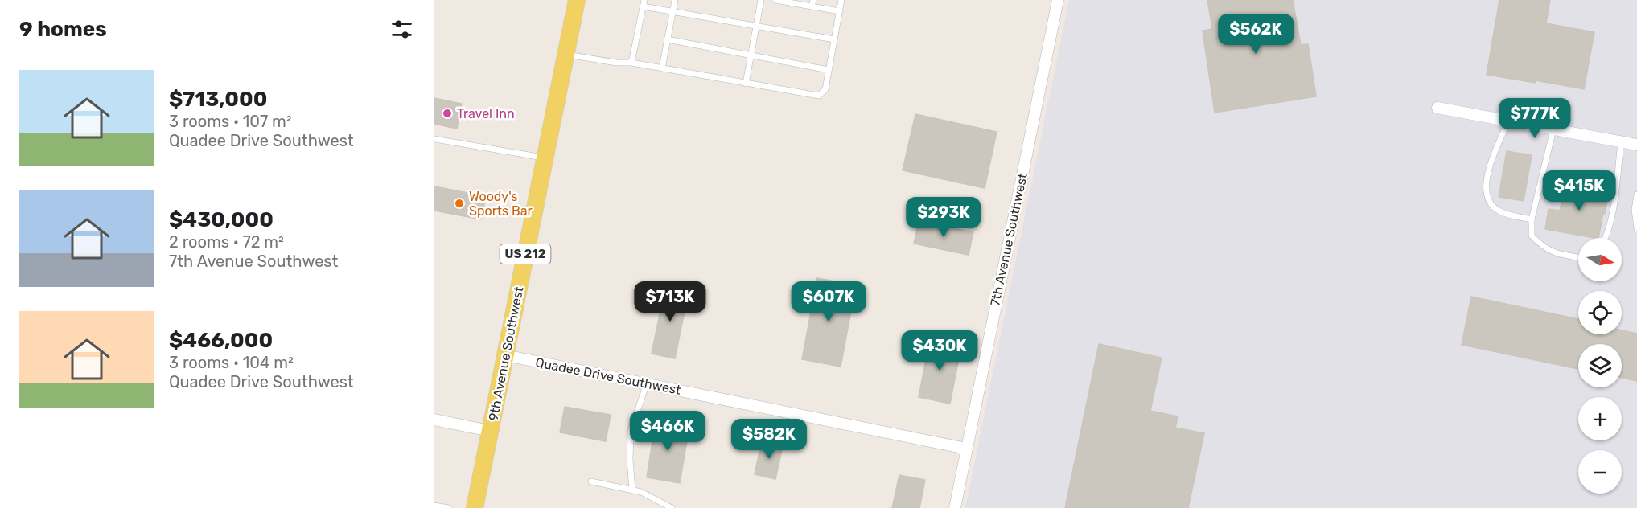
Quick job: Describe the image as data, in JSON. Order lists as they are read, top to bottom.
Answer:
{
  "streets": {
    "main road": ["US 212", "9th Avenue Southwest"],
    "street": ["7th Avenue Southwest", "Quadee Drive Southwest"]
  },
  "crossings": [
    ["7th Avenue Southwest", "Quadee Drive Southwest"],
    ["9th Avenue Southwest", "Quadee Drive Southwest"]
  ],
  "places": ["Travel Inn", "Woody's Sports Bar"],
  "north": "right",
  "page": {
    "heading": "9 homes",
    "price": [
      "$562K",
      "$777K",
      "$415K",
      "$293K",
      "$713K",
      "$607K",
      "$430K",
      "$466K",
      "$582K"
    ],
    "list": [
      {
        "name": "$713,000",
        "note": "3 rooms · 107 m² · Quadee Drive Southwest"
      },
      {
        "name": "$430,000",
        "note": "2 rooms · 72 m² · 7th Avenue Southwest"
      },
      {
        "name": "$466,000",
        "note": "3 rooms · 104 m² · Quadee Drive Southwest"
      }
    ],
    "map_buttons": ["+", "−"]
  }
}
